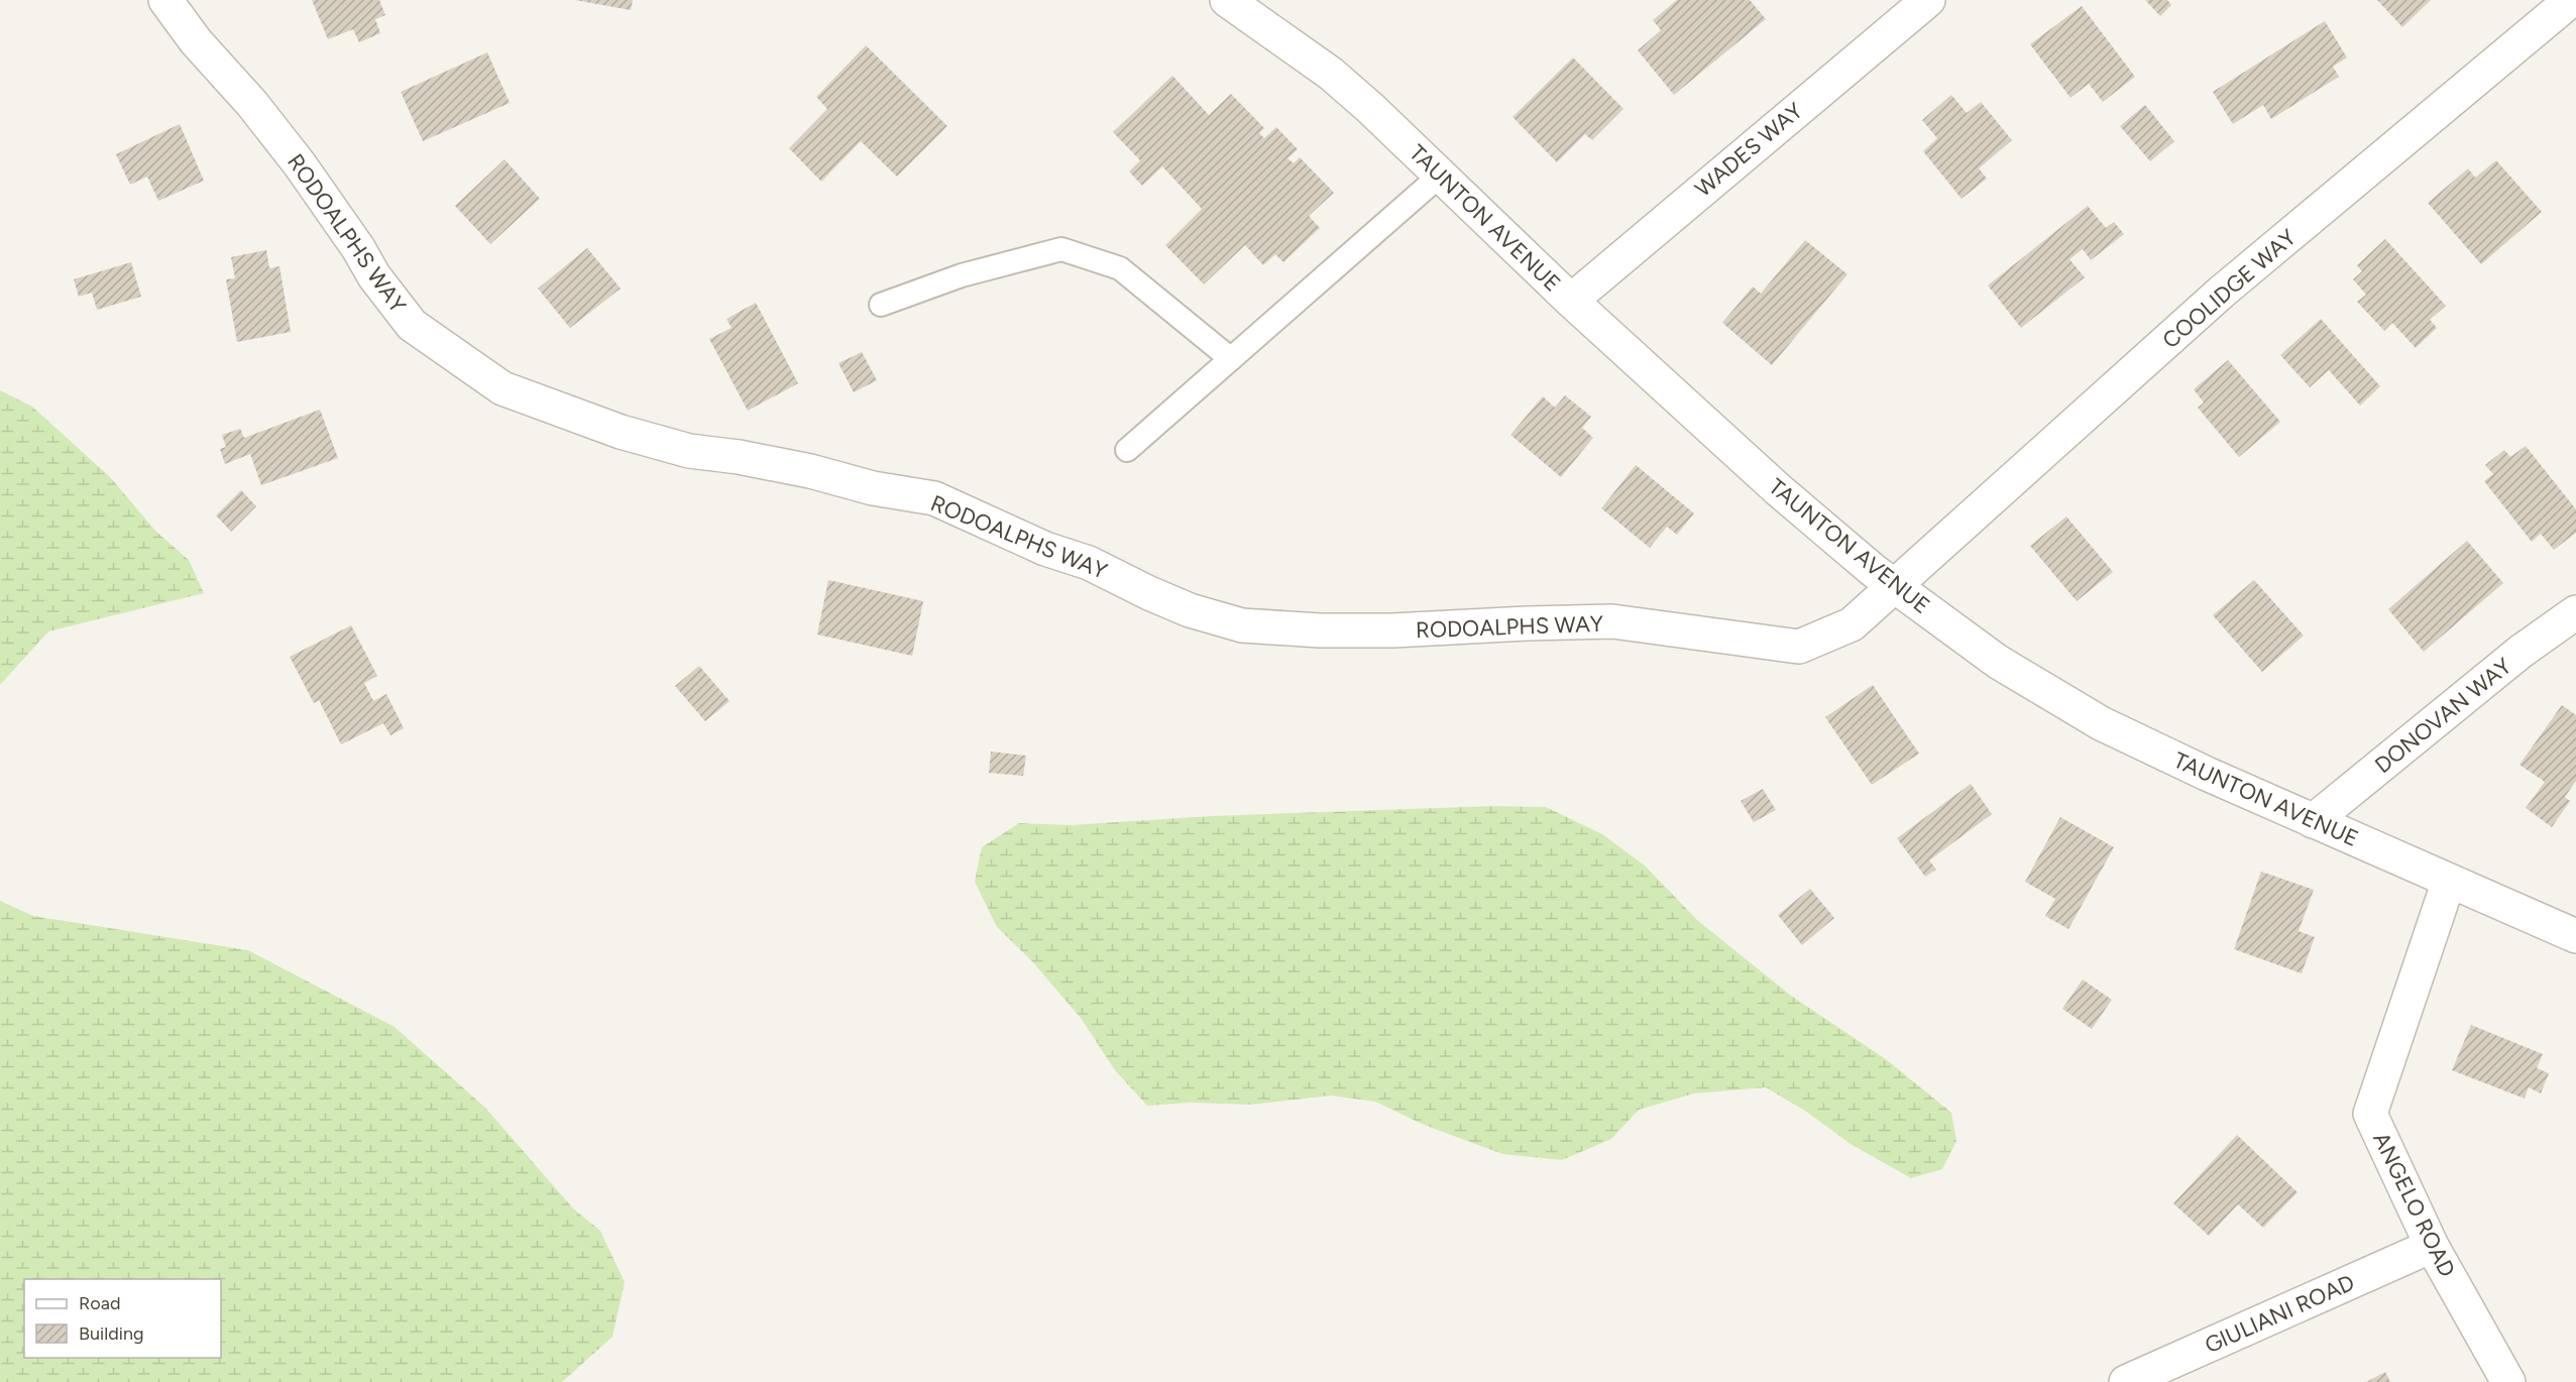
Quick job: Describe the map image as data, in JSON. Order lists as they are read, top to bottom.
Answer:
{
  "streets": {
    "street": [
      "WADES WAY",
      "TAUNTON AVENUE",
      "RODOALPHS WAY",
      "COOLIDGE WAY",
      "DONOVAN WAY",
      "ANGELO ROAD",
      "GIULIANI ROAD"
    ]
  },
  "crossings": [
    ["WADES WAY", "TAUNTON AVENUE"],
    ["TAUNTON AVENUE", "RODOALPHS WAY"],
    ["TAUNTON AVENUE", "COOLIDGE WAY"],
    ["TAUNTON AVENUE", "DONOVAN WAY"],
    ["TAUNTON AVENUE", "ANGELO ROAD"],
    ["RODOALPHS WAY", "COOLIDGE WAY"],
    ["ANGELO ROAD", "GIULIANI ROAD"]
  ],
  "legend": ["Road", "Building"]
}
